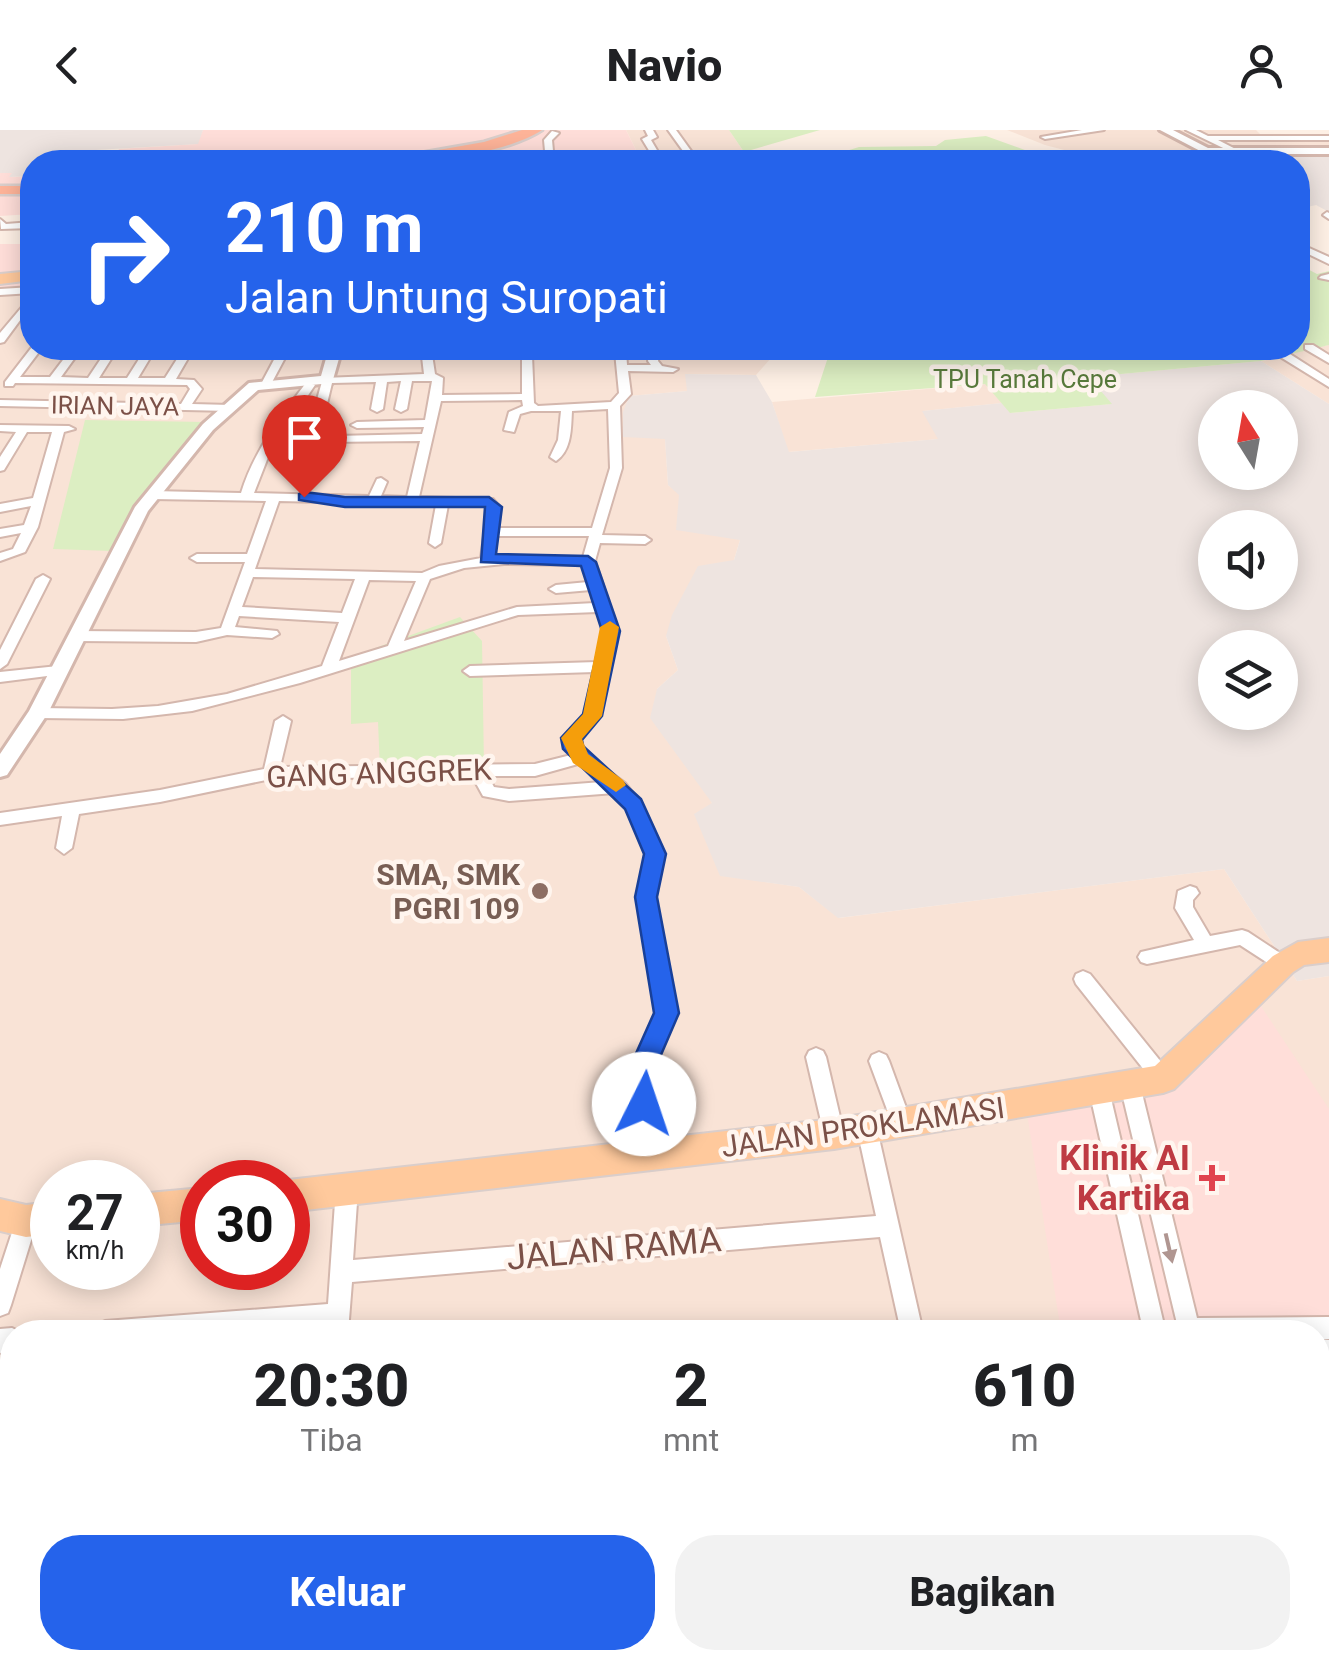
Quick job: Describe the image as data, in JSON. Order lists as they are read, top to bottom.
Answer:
{
  "streets": {
    "main road": ["JALAN PROKLAMASI"],
    "street": ["IRIAN JAYA", "GANG ANGGREK", "JALAN RAMA"]
  },
  "parks": ["TPU Tanah Cepe"],
  "places": {
    "other": ["SMA, SMK PGRI 109"],
    "health": ["Klinik AI Kartika"]
  },
  "north": "top",
  "page": {
    "header": "Navio",
    "turn": ["210 m", "Jalan Untung Suropati"],
    "speed": "27 km/h",
    "limit": "30",
    "eta": [
      "20:30",
      "Tiba",
      "2",
      "mnt",
      "610",
      "m"
    ],
    "buttons": ["Keluar", "Bagikan"]
  }
}
